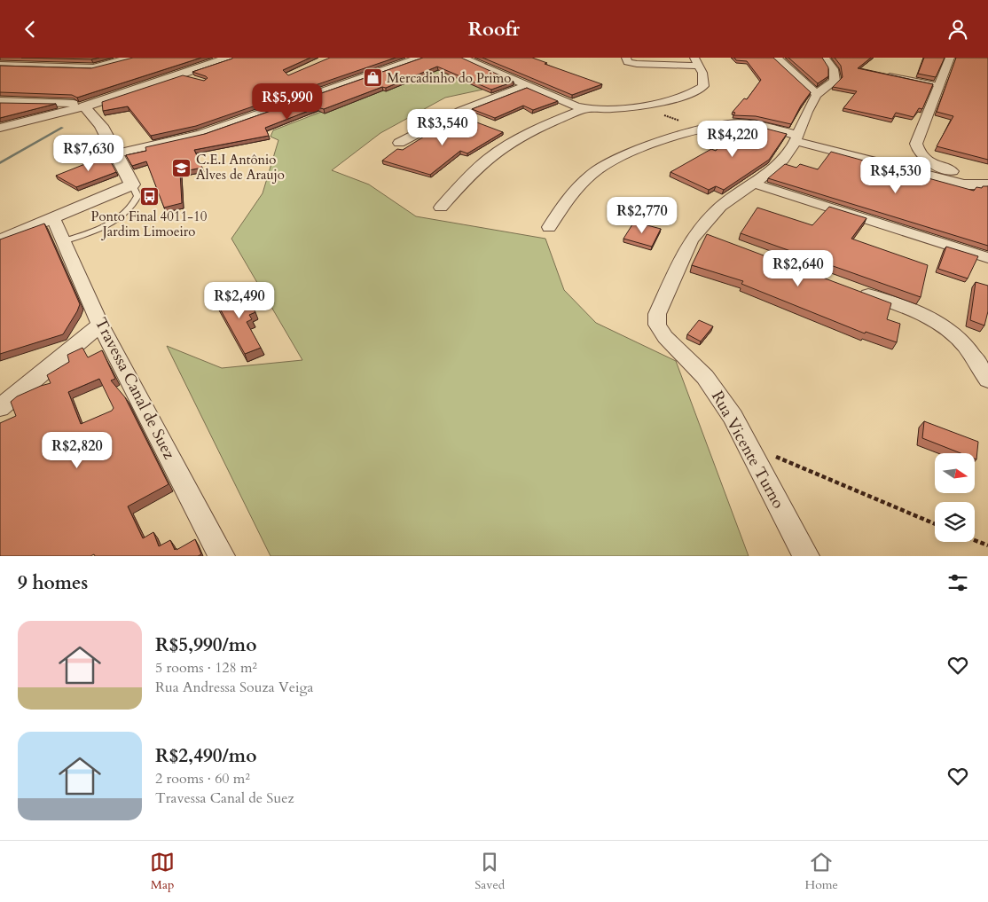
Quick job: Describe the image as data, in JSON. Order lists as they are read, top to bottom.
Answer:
{
  "streets": {
    "street": ["Travessa Canal de Suez", "Rua Vicente Turno"]
  },
  "places": {
    "shop": ["Mercadinho do Primo"],
    "school or university": ["C.E.I Antônio Alves de Araujo"],
    "bus stop": ["Ponto Final 4011-10 Jardim Limoeiro"]
  },
  "north": "right",
  "page": {
    "header": "Roofr",
    "price": [
      "R$5,990",
      "R$3,540",
      "R$4,220",
      "R$7,630",
      "R$4,530",
      "R$2,770",
      "R$2,640",
      "R$2,490",
      "R$2,820"
    ],
    "heading": "9 homes",
    "list": [
      {
        "name": "R$5,990/mo",
        "note": "5 rooms · 128 m² · Rua Andressa Souza Veiga"
      },
      {
        "name": "R$2,490/mo",
        "note": "2 rooms · 60 m² · Travessa Canal de Suez"
      }
    ],
    "tabs": ["Map", "Saved", "Home"]
  }
}
